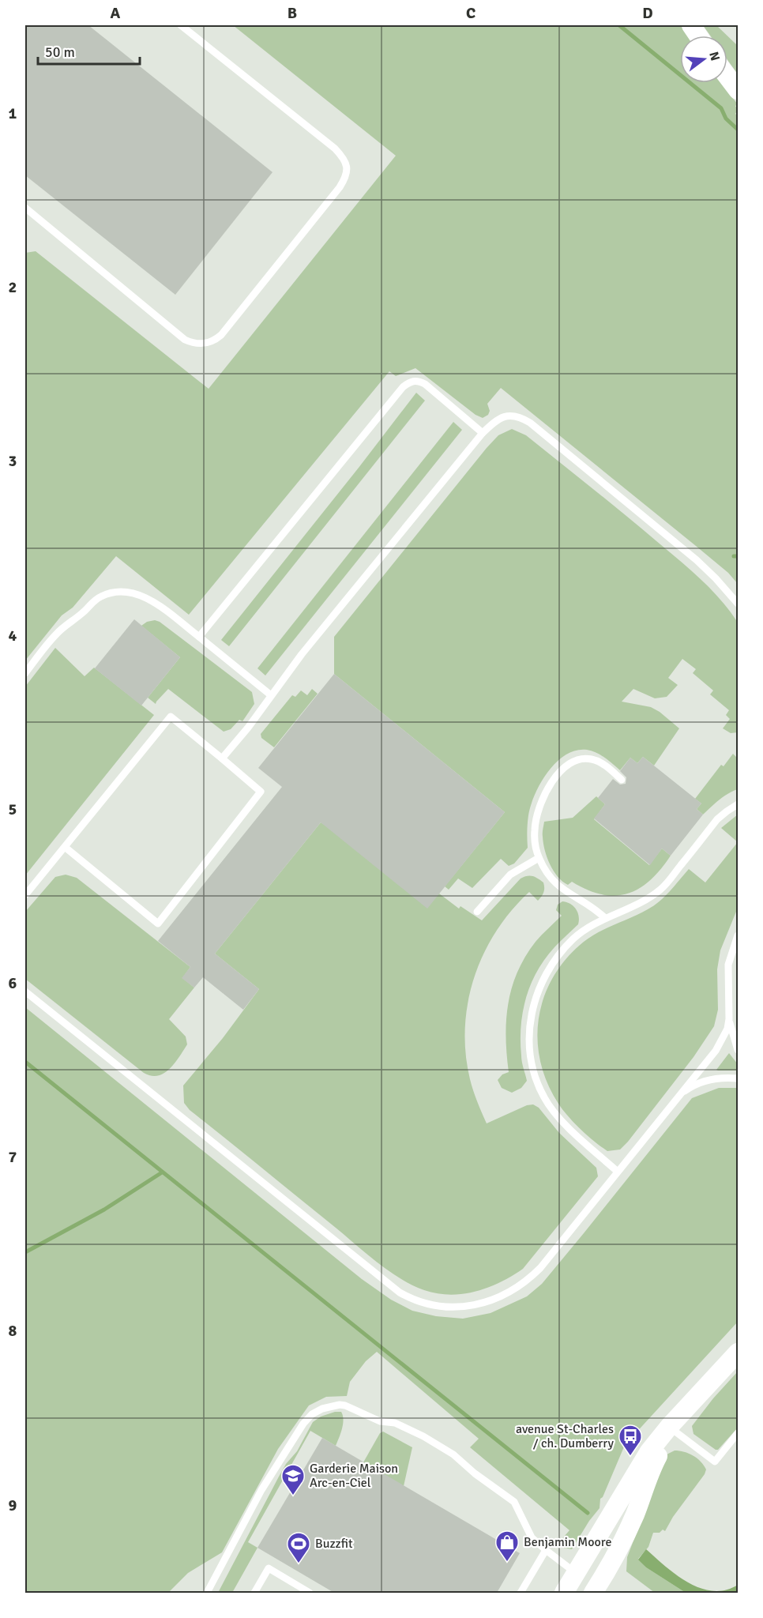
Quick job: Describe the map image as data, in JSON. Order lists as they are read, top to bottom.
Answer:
{
  "places": {
    "bus stop": ["avenue St-Charles / ch. Dumberry"],
    "school or university": ["Garderie Maison Arc-en-Ciel"],
    "shop": ["Benjamin Moore"],
    "sports": ["Buzzfit"]
  },
  "scale_bar": "50 m",
  "north": "right",
  "grid": {
    "columns": [
      "A",
      "B",
      "C",
      "D"
    ],
    "rows": [
      "1",
      "2",
      "3",
      "4",
      "5",
      "6",
      "7",
      "8",
      "9"
    ]
  }
}
